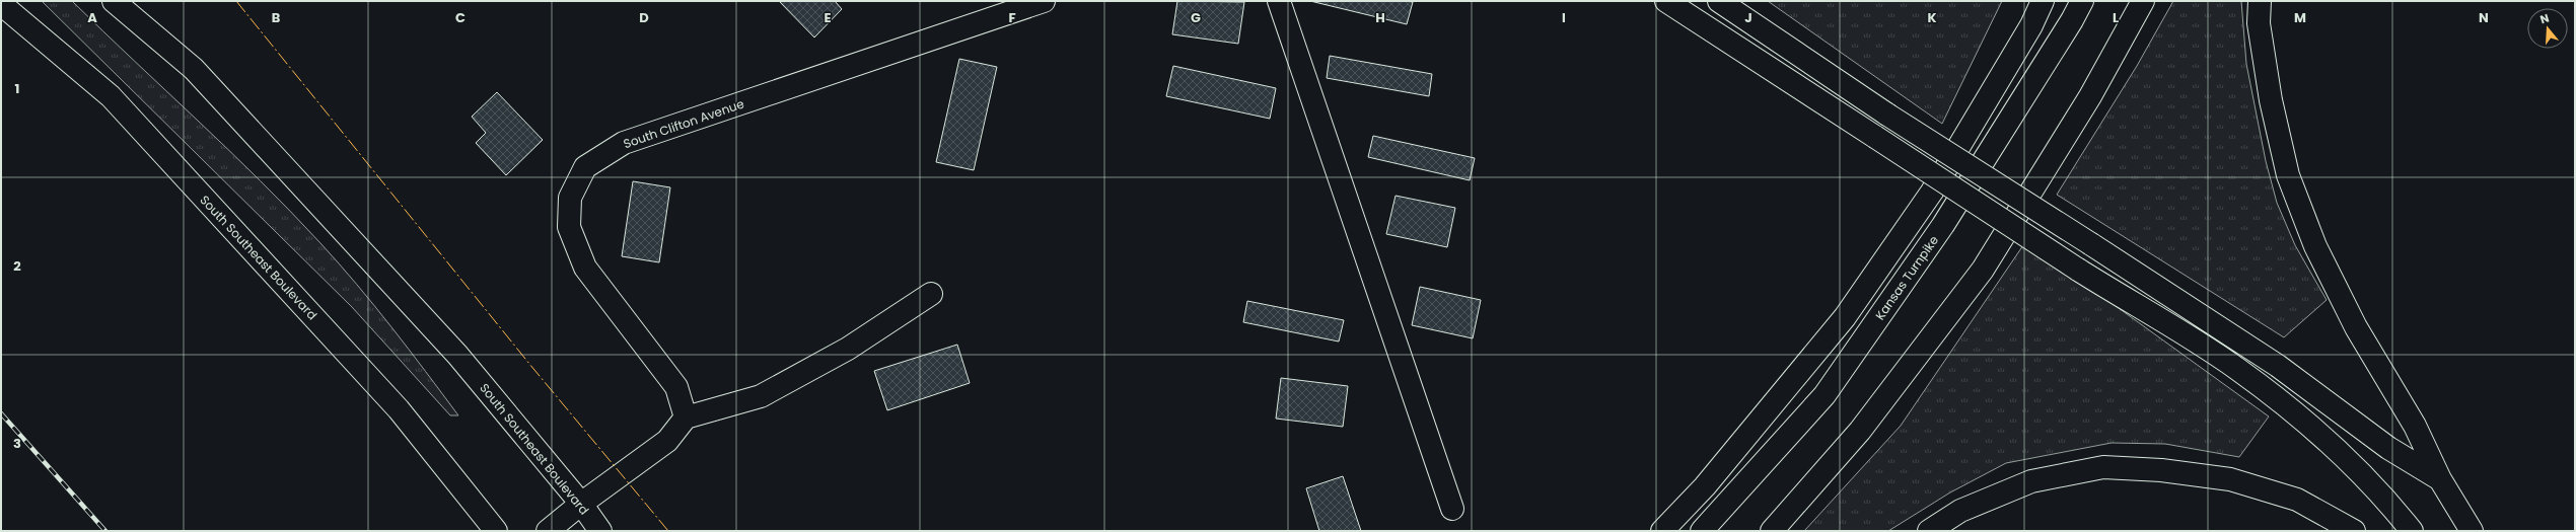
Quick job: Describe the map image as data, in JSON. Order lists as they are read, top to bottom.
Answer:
{
  "streets": {
    "main road": ["South Clifton Avenue", "South Southeast Boulevard", "Kansas Turnpike"]
  },
  "north": "top",
  "grid": {
    "columns": [
      "A",
      "B",
      "C",
      "D",
      "E",
      "F",
      "G",
      "H",
      "I",
      "J",
      "K",
      "L",
      "M",
      "N"
    ],
    "rows": ["1", "2", "3"]
  }
}
